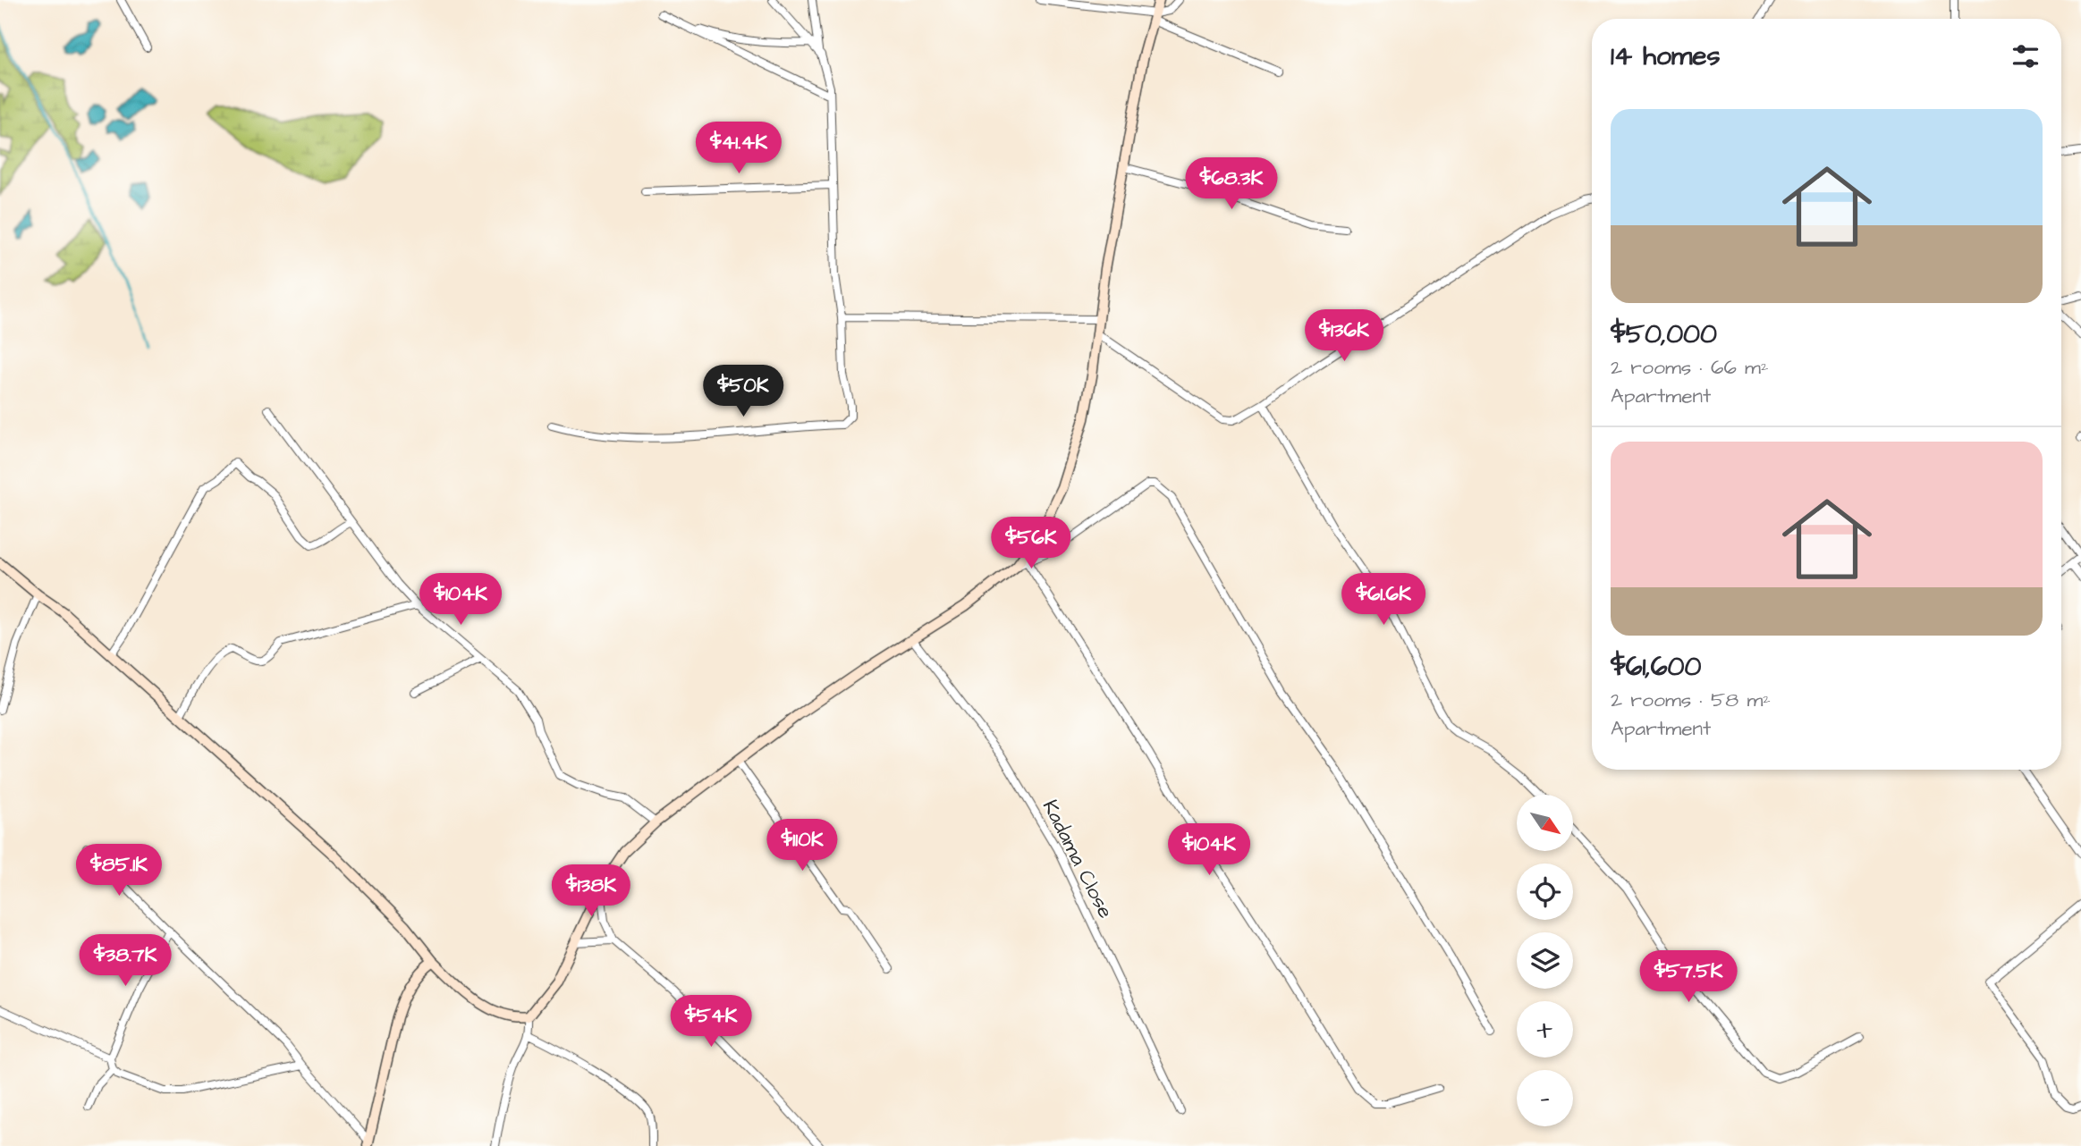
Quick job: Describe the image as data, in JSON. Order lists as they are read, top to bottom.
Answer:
{
  "streets": {
    "street": ["Kadama Close"]
  },
  "north": "bottom right",
  "page": {
    "heading": "14 homes",
    "list": [
      {
        "name": "$50,000",
        "note": "2 rooms · 66 m² · Apartment"
      },
      {
        "name": "$61,600",
        "note": "2 rooms · 58 m² · Apartment"
      }
    ],
    "price": [
      "$41.4K",
      "$68.3K",
      "$136K",
      "$50K",
      "$56K",
      "$104K",
      "$61.6K",
      "$110K",
      "$104K",
      "$85.1K",
      "$138K",
      "$38.7K",
      "$57.5K",
      "$54K"
    ],
    "map_buttons": ["+", "−"]
  }
}
